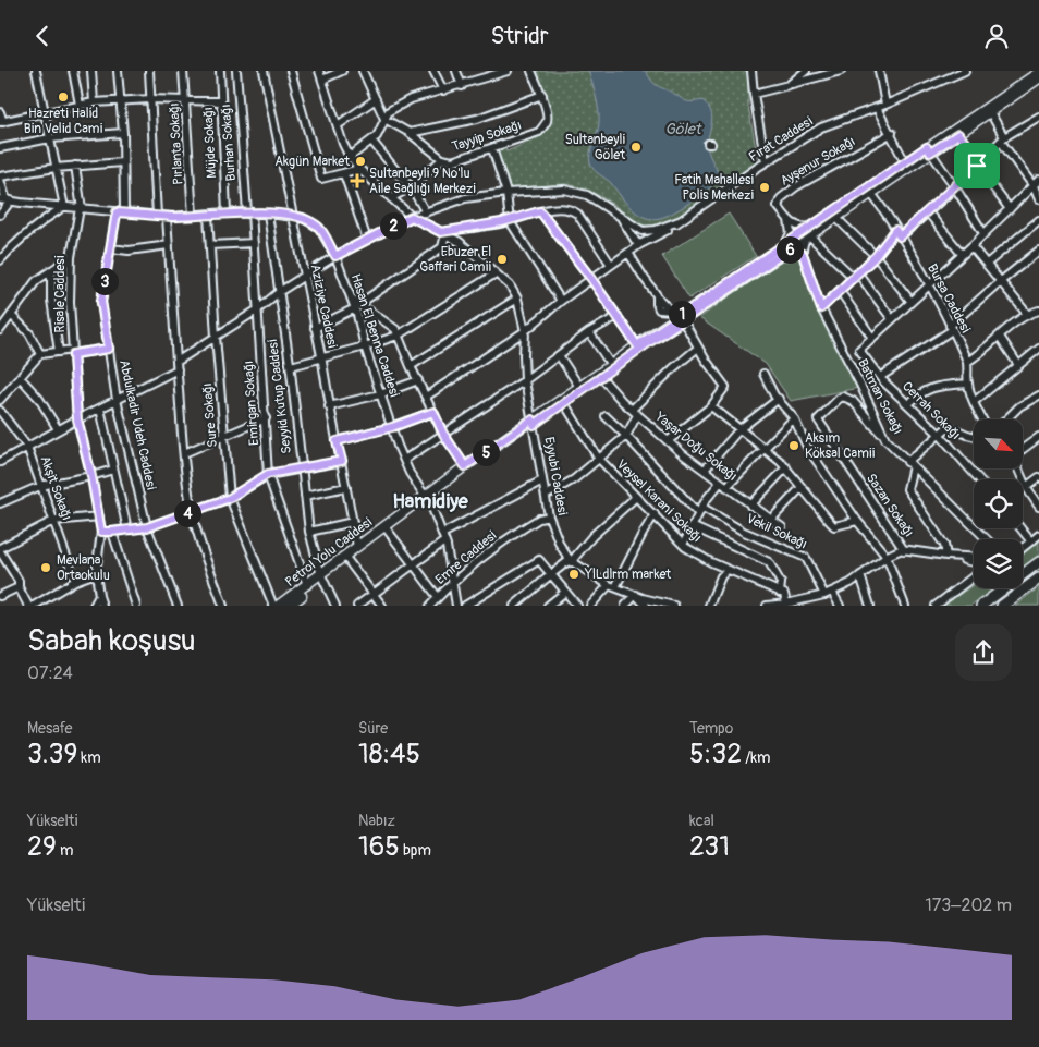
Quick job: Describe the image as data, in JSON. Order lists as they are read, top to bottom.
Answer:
{
  "streets": {
    "main road": ["Petrol Yolu Caddesi"],
    "street": [
      "Tayyip Sokağı",
      "Fırat Caddesi",
      "Müjde Sokağı",
      "Burhan Sokağı",
      "Pırlanta Sokağı",
      "Ayşenur Sokağı",
      "Risale Caddesi",
      "Bursa Caddesi",
      "Aziziye Caddesi",
      "Hasan El Benna Caddesi",
      "Seyyid Kutup Caddesi",
      "Batman Sokağı",
      "Emirgan Sokağı",
      "Cerrah Sokağı",
      "Sure Sokağı",
      "Abdulkadir Udeh Caddesi",
      "Yaşar Doğu Sokağı",
      "Eyyubi Caddesi",
      "Akşit Sokağı",
      "Veysel Karani Sokağı",
      "Sazan Sokağı",
      "Vekil Sokağı",
      "Emre Caddesi"
    ]
  },
  "crossings": [
    ["Tayyip Sokağı", "Eyyubi Caddesi"],
    ["Müjde Sokağı", "Hasan El Benna Caddesi"],
    ["Burhan Sokağı", "Hasan El Benna Caddesi"],
    ["Burhan Sokağı", "Emirgan Sokağı"],
    ["Pırlanta Sokağı", "Hasan El Benna Caddesi"],
    ["Risale Caddesi", "Hasan El Benna Caddesi"],
    ["Bursa Caddesi", "Petrol Yolu Caddesi"],
    ["Aziziye Caddesi", "Hasan El Benna Caddesi"],
    ["Aziziye Caddesi", "Petrol Yolu Caddesi"],
    ["Hasan El Benna Caddesi", "Seyyid Kutup Caddesi"],
    ["Hasan El Benna Caddesi", "Emirgan Sokağı"],
    ["Hasan El Benna Caddesi", "Sure Sokağı"],
    ["Hasan El Benna Caddesi", "Abdulkadir Udeh Caddesi"],
    ["Hasan El Benna Caddesi", "Petrol Yolu Caddesi"],
    ["Hasan El Benna Caddesi", "Emre Caddesi"],
    ["Seyyid Kutup Caddesi", "Petrol Yolu Caddesi"],
    ["Batman Sokağı", "Sazan Sokağı"],
    ["Emirgan Sokağı", "Petrol Yolu Caddesi"],
    ["Yaşar Doğu Sokağı", "Petrol Yolu Caddesi"],
    ["Eyyubi Caddesi", "Petrol Yolu Caddesi"],
    ["Eyyubi Caddesi", "Emre Caddesi"],
    ["Veysel Karani Sokağı", "Petrol Yolu Caddesi"]
  ],
  "districts": ["Hamidiye"],
  "water": ["Gölet"],
  "places": {
    "other": [
      "Hazreti Halid Bin Velid Cami",
      "Sultanbeyli Gölet",
      "Akgün Market",
      "Fatih Mahallesi Polis Merkezi",
      "Ebuzer El Gaffari Camii",
      "Aksım Köksal Camii",
      "Mevlana Ortaokulu",
      "YlLdlrm market"
    ],
    "health": ["Sultanbeyli 9 No'lu Aile Sağlığı Merkezi"]
  },
  "north": "bottom right",
  "page": {
    "header": "Stridr",
    "pins": [
      "2",
      "6",
      "3",
      "1",
      "5",
      "4"
    ],
    "heading": ["Sabah koşusu", "07:24"],
    "stats": [
      ["Mesafe", "3.39 km"],
      ["Süre", "18:45"],
      ["Tempo", "5:32 /km"],
      ["Yükselti", "29 m"],
      ["Nabız", "165 bpm"],
      ["kcal", "231"]
    ],
    "chart": ["Yükselti", "173–202 m"]
  }
}
